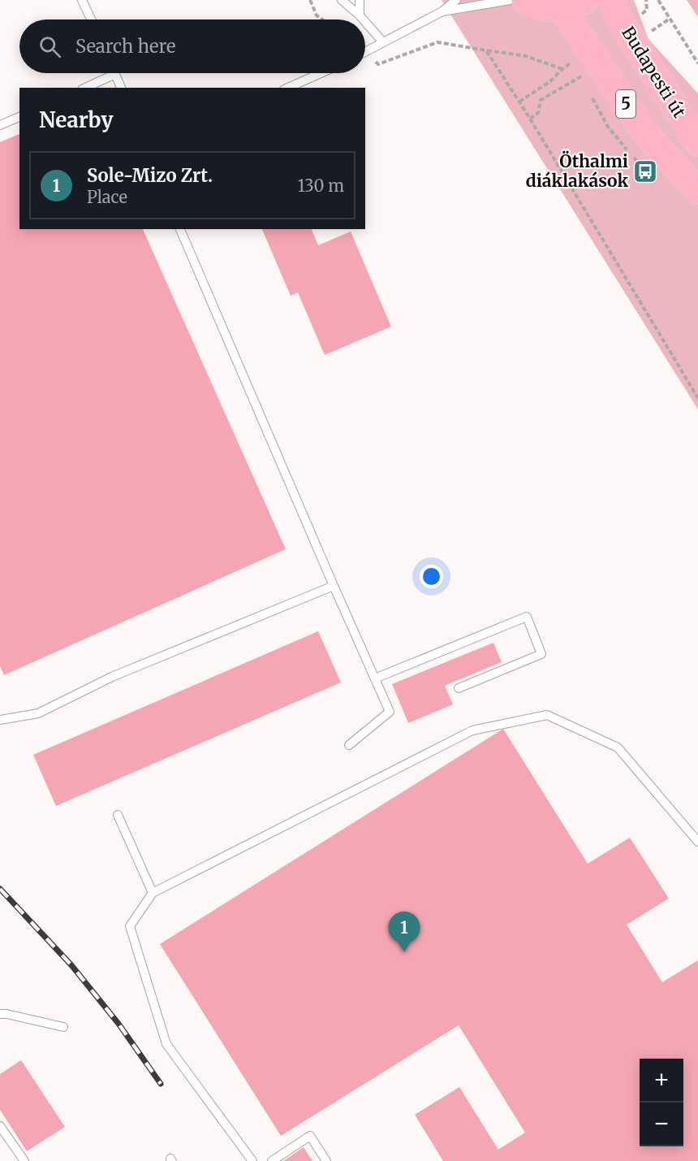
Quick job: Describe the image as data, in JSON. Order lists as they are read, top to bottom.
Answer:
{
  "streets": {
    "main road": ["Budapesti út", "5"]
  },
  "places": {
    "bus stop": ["Öthalmi diáklakások"]
  },
  "page": {
    "search": "Search here",
    "heading": "Nearby",
    "list": [
      {
        "mark": "1",
        "name": "Sole-Mizo Zrt.",
        "note": "Place",
        "value": "130 m"
      }
    ],
    "pins": "1",
    "map_buttons": ["+", "−"]
  }
}
